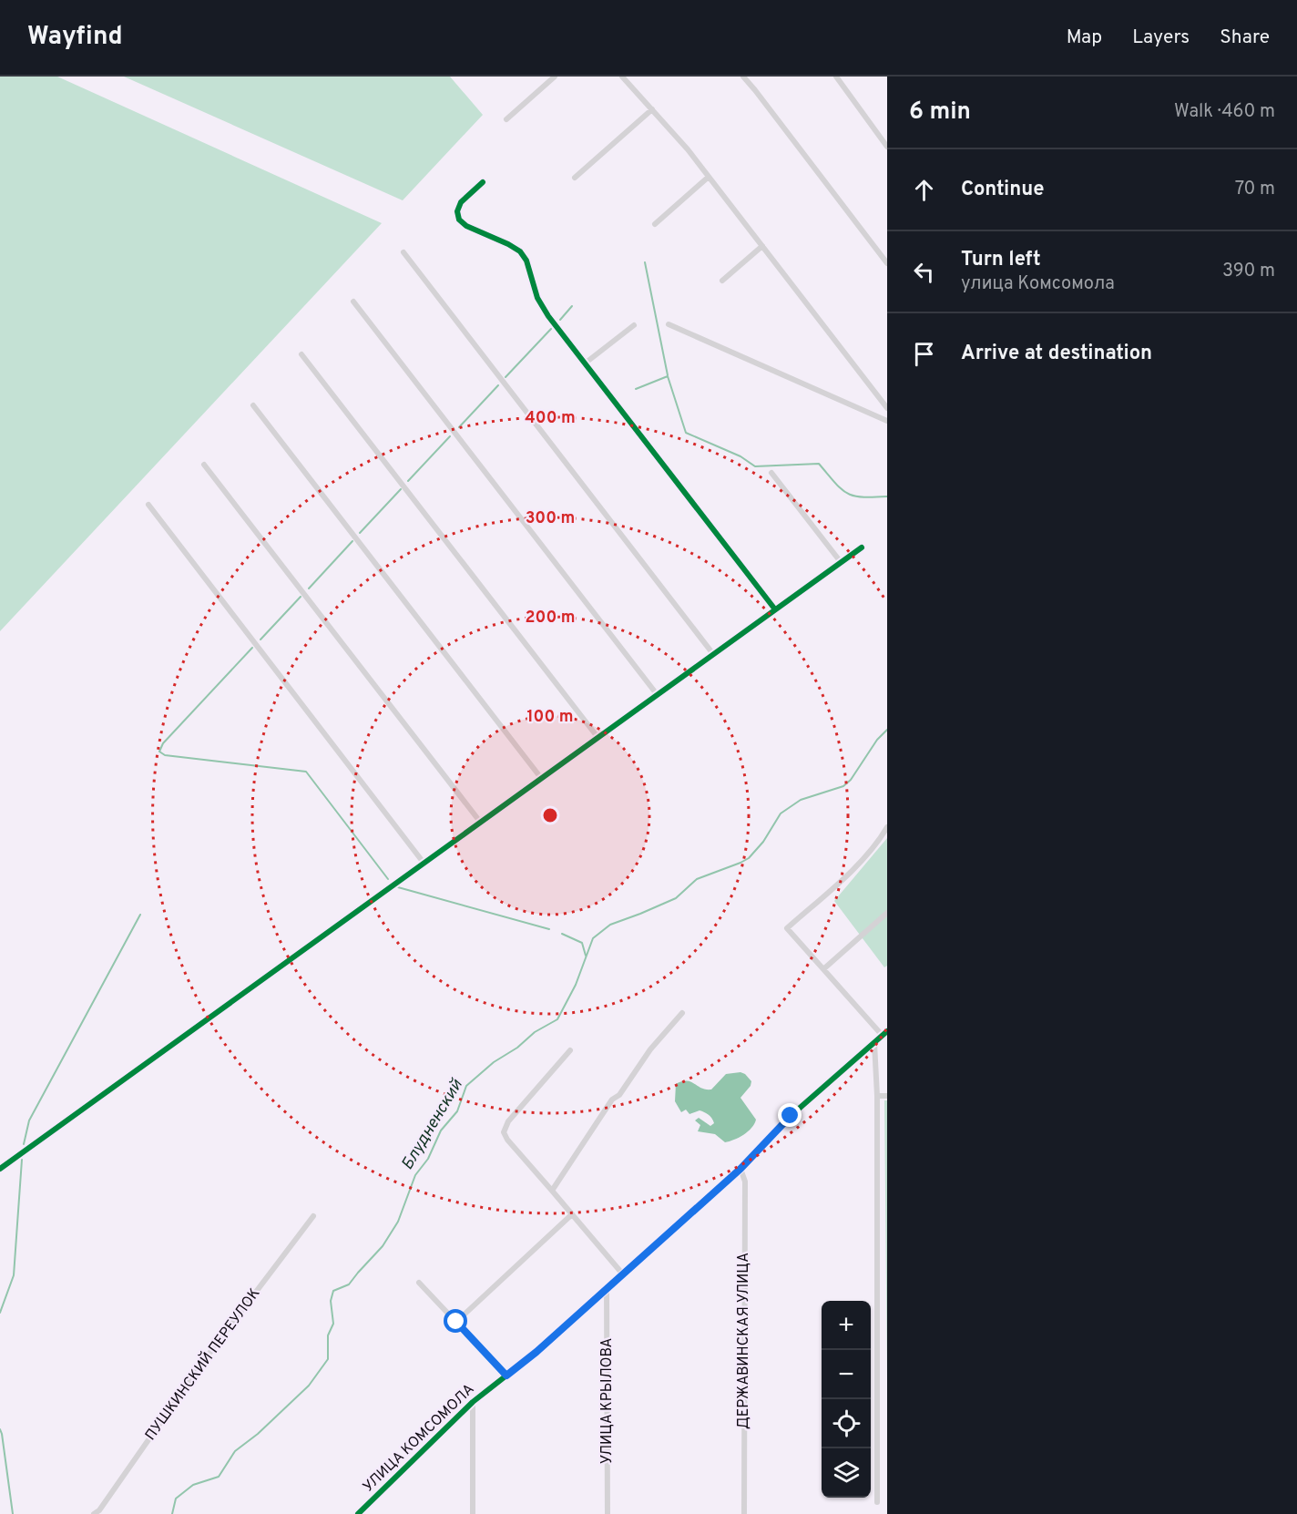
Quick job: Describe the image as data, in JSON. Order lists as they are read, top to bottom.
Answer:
{
  "streets": {
    "street": [
      "ДЕРЖАВИНСКАЯ УЛИЦА",
      "ПУШКИНСКИЙ ПЕРЕУЛОК",
      "УЛИЦА КРЫЛОВА",
      "УЛИЦА КОМСОМОЛА"
    ]
  },
  "crossings": [
    ["ДЕРЖАВИНСКАЯ УЛИЦА", "УЛИЦА КОМСОМОЛА"],
    ["УЛИЦА КРЫЛОВА", "УЛИЦА КОМСОМОЛА"]
  ],
  "water": ["Блудненский"],
  "page": {
    "header": "Wayfind",
    "nav": ["Map", "Layers", "Share"],
    "heading": ["6 min", "Walk · 460 m"],
    "list": [
      ["Continue", "70 m"],
      ["Turn left", "улица Комсомола", "390 m"],
      "Arrive at destination"
    ],
    "map_buttons": ["+", "−"]
  },
  "rings": [
    "400 m",
    "300 m",
    "200 m",
    "100 m"
  ]
}
